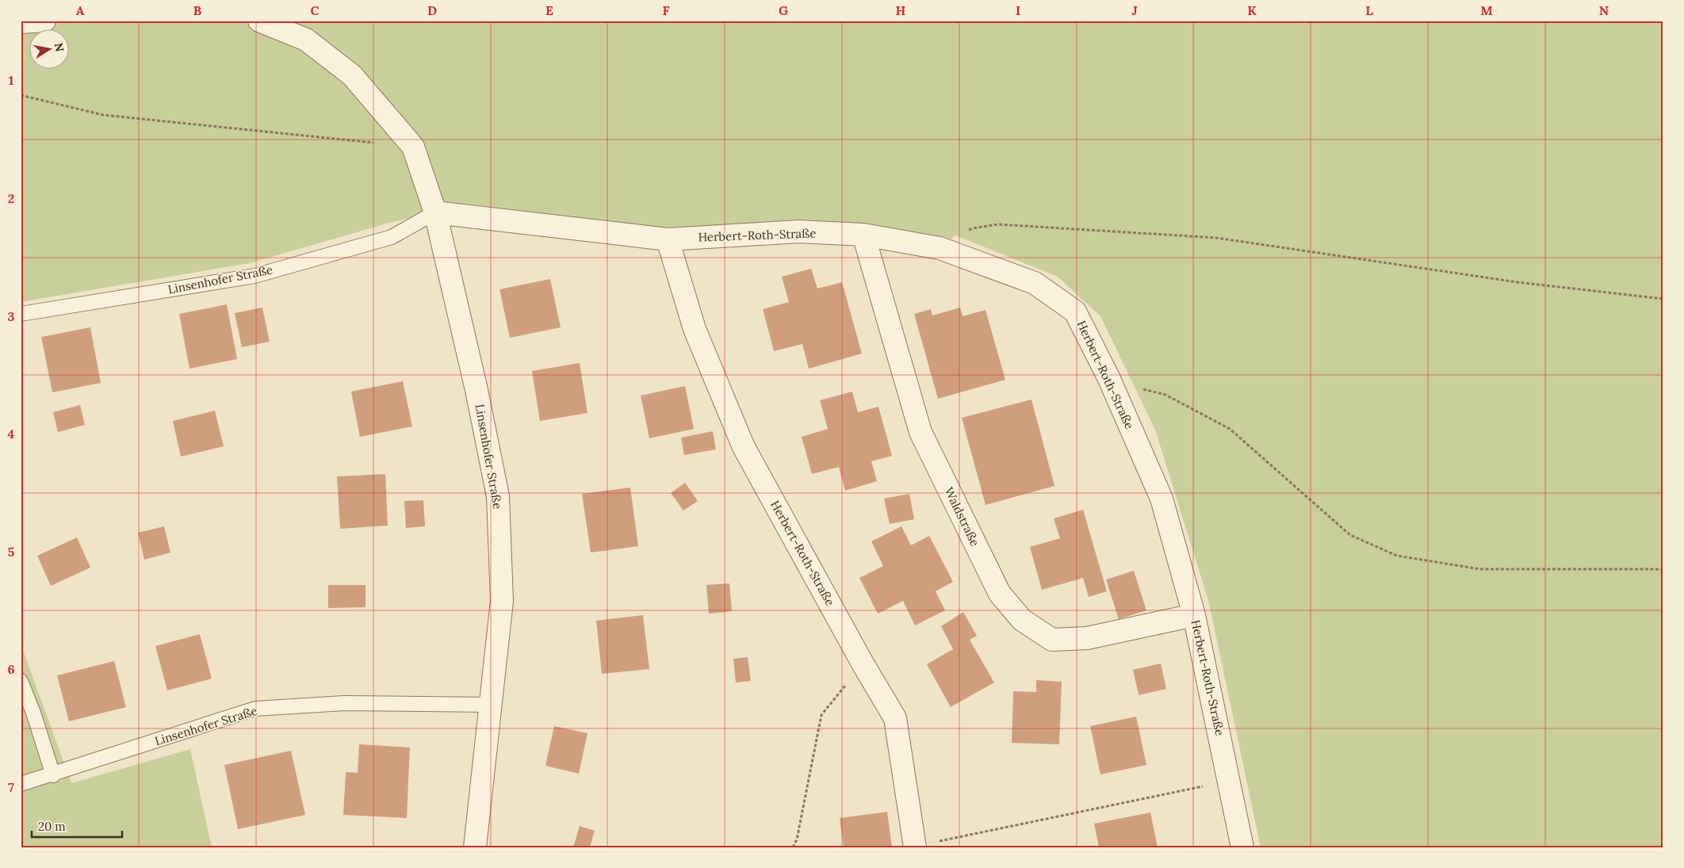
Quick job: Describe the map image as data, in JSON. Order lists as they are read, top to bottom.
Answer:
{
  "streets": {
    "street": ["Herbert-Roth-Straße", "Linsenhofer Straße", "Waldstraße"]
  },
  "crossings": [
    ["Herbert-Roth-Straße", "Linsenhofer Straße"],
    ["Herbert-Roth-Straße", "Waldstraße"]
  ],
  "scale_bar": "20 m",
  "north": "right",
  "grid": {
    "columns": [
      "A",
      "B",
      "C",
      "D",
      "E",
      "F",
      "G",
      "H",
      "I",
      "J",
      "K",
      "L",
      "M",
      "N"
    ],
    "rows": [
      "1",
      "2",
      "3",
      "4",
      "5",
      "6",
      "7"
    ]
  }
}
